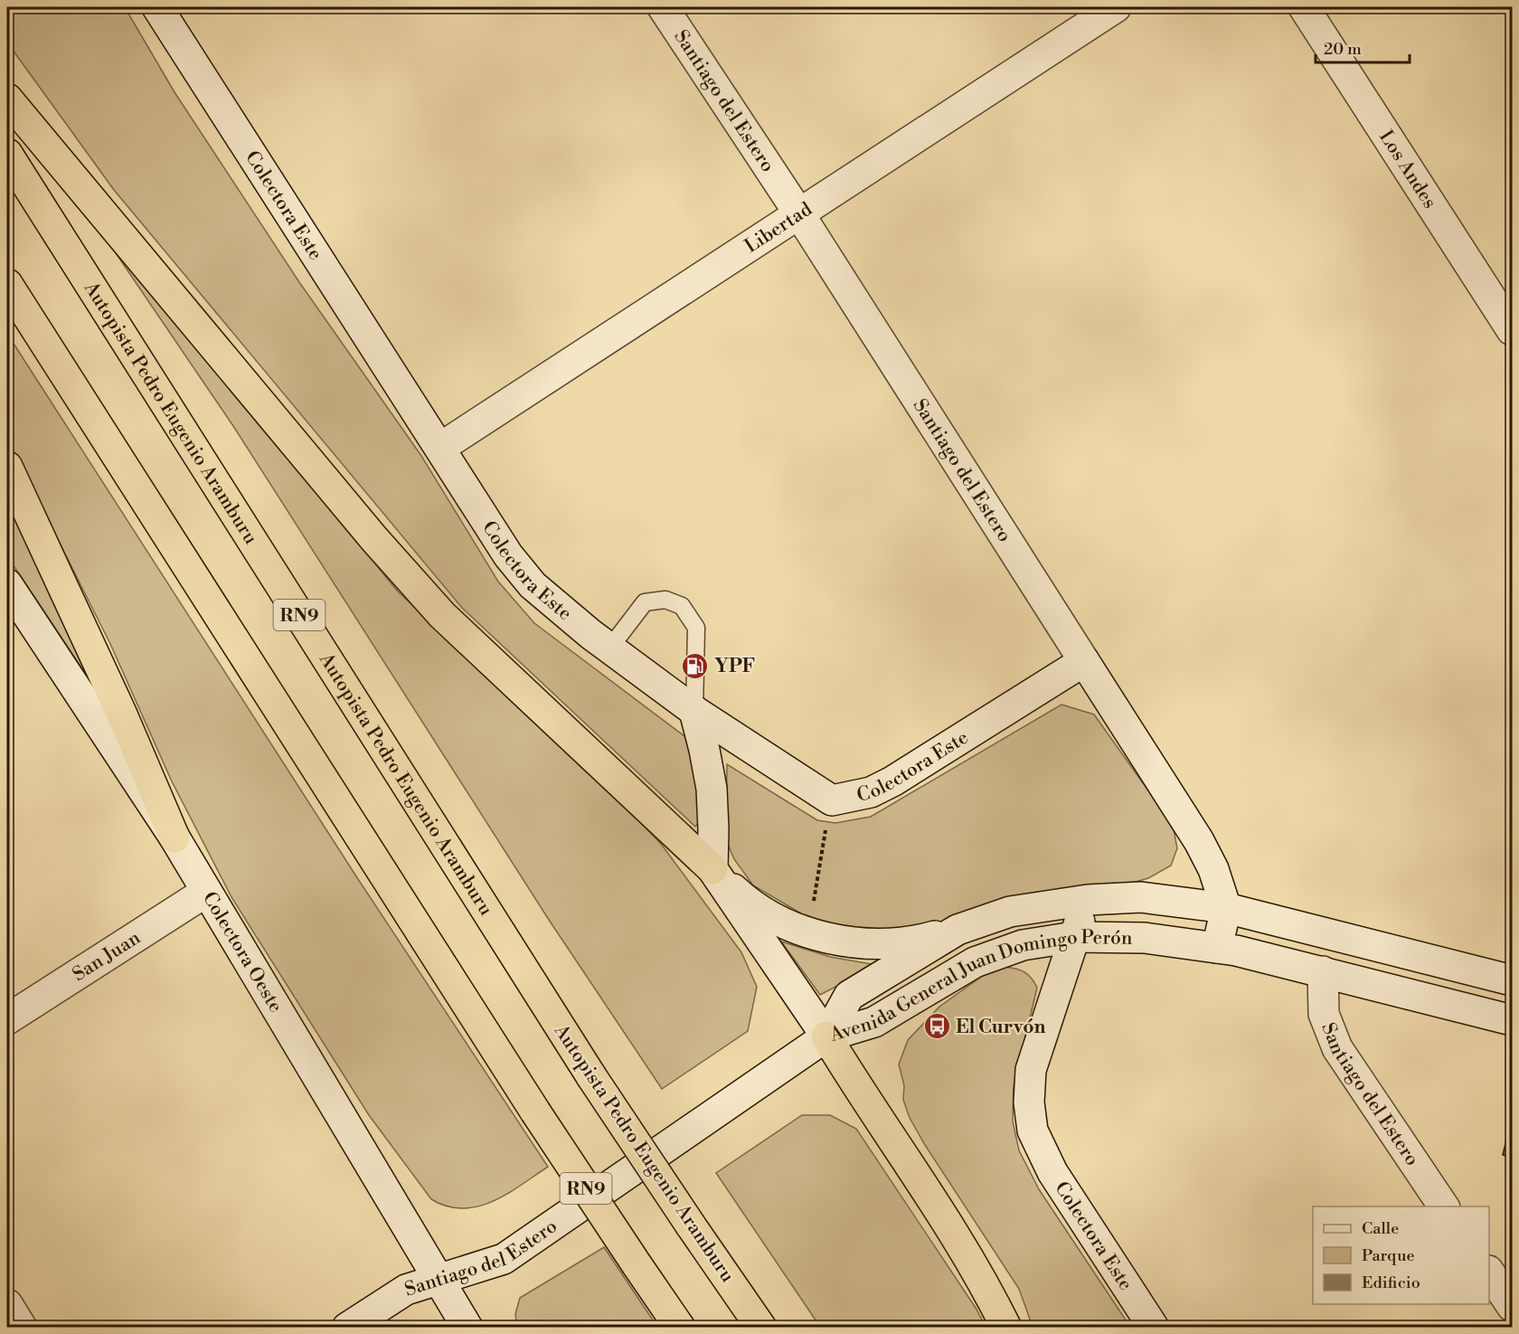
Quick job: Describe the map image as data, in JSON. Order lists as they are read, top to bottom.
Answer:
{
  "streets": {
    "highway": ["Autopista Pedro Eugenio Aramburu", "RN9"],
    "street": [
      "Santiago del Estero",
      "Los Andes",
      "Colectora Este",
      "Libertad",
      "Colectora Oeste",
      "San Juan",
      "Avenida General Juan Domingo Perón"
    ]
  },
  "crossings": [
    ["Santiago del Estero", "Colectora Este"],
    ["Santiago del Estero", "Libertad"],
    ["Santiago del Estero", "Colectora Oeste"],
    ["Santiago del Estero", "Avenida General Juan Domingo Perón"],
    ["Colectora Este", "Libertad"],
    ["Colectora Este", "Avenida General Juan Domingo Perón"],
    ["Colectora Oeste", "San Juan"]
  ],
  "places": {
    "fuel station": ["YPF"],
    "bus stop": ["El Curvón"]
  },
  "legend": ["Calle", "Parque", "Edificio"],
  "scale_bar": "20 m"
}
